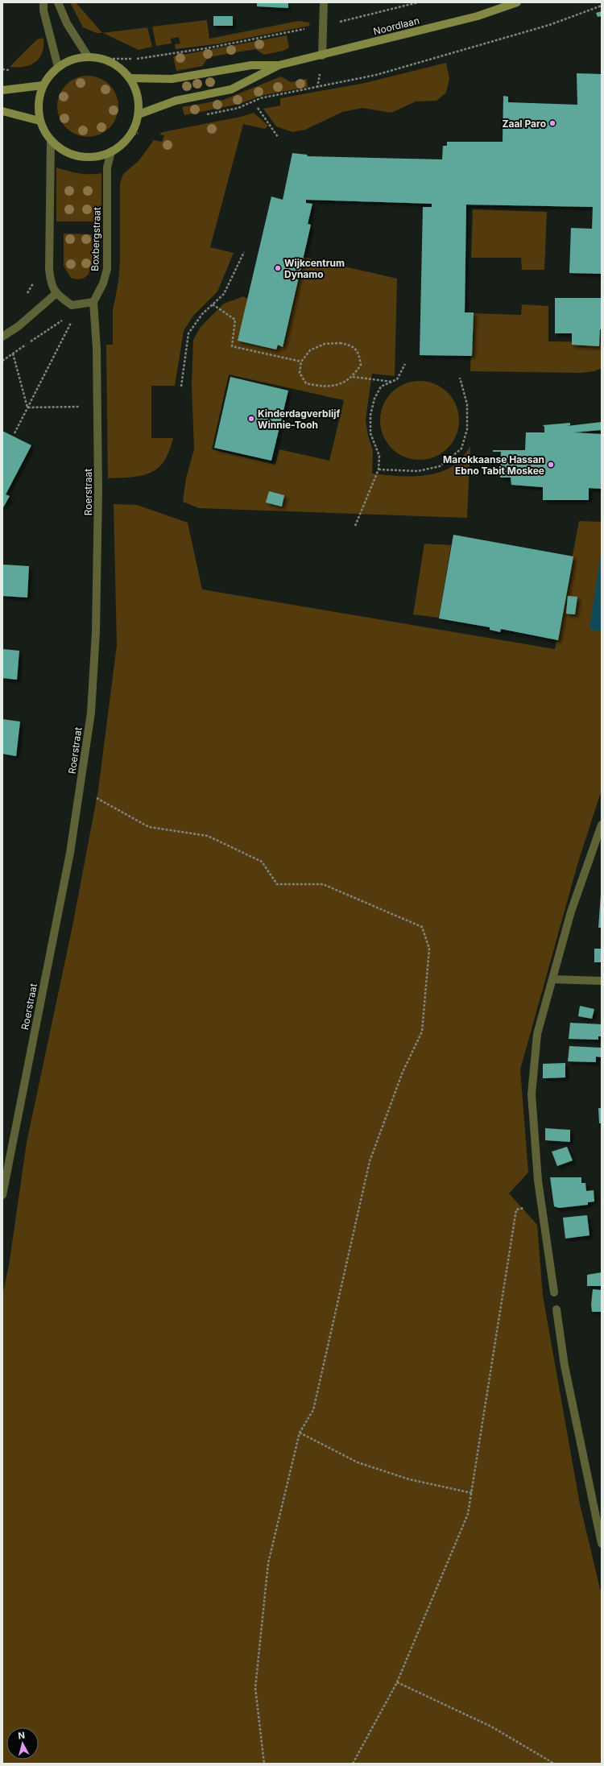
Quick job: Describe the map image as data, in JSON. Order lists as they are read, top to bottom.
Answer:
{
  "streets": {
    "street": ["Noordlaan", "Boxbergstraat", "Roerstraat"]
  },
  "crossings": [
    ["Noordlaan", "Boxbergstraat"],
    ["Boxbergstraat", "Roerstraat"]
  ],
  "places": [
    "Zaal Paro",
    "Wijkcentrum Dynamo",
    "Kinderdagverblijf Winnie-Tooh",
    "Marokkaanse Hassan Ebno Tabit Moskee"
  ],
  "north": "top"
}
